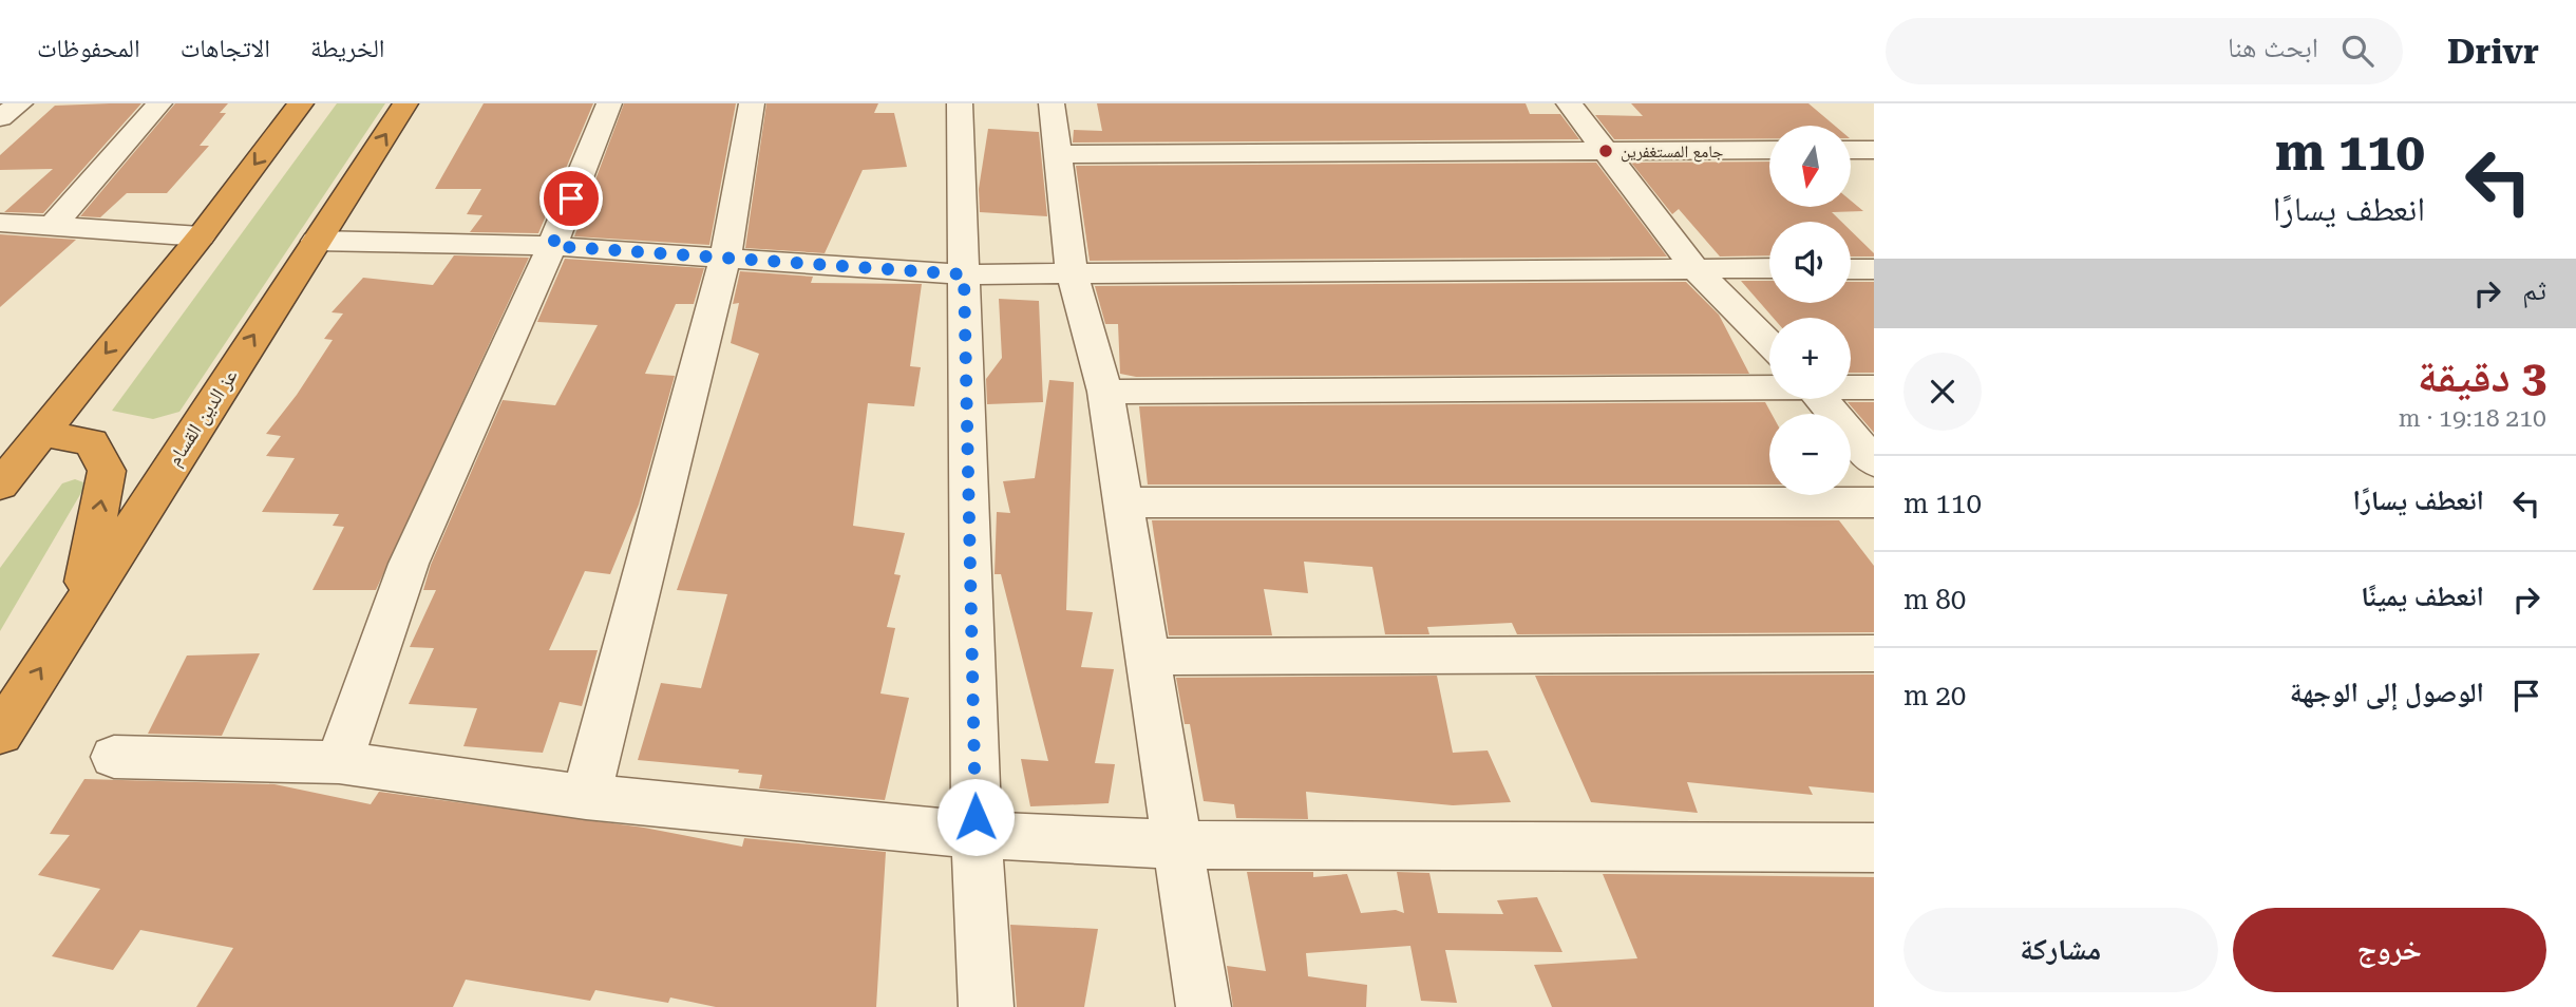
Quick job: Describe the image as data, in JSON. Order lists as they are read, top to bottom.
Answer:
{
  "streets": {
    "highway": ["عز الدين القسام"]
  },
  "places": ["جامع المستغفرين"],
  "north": "bottom",
  "page": {
    "header": "Drivr",
    "search": "ابحث هنا",
    "nav": ["الخريطة", "الاتجاهات", "المحفوظات"],
    "turn": ["110 m", "انعطف يسارًا"],
    "map_buttons": ["+", "−"],
    "then": "ثم",
    "heading": ["3 دقيقة", "210 m · 19:18"],
    "list": [
      {
        "name": "انعطف يسارًا",
        "value": "110 m"
      },
      {
        "name": "انعطف يمينًا",
        "value": "80 m"
      },
      {
        "name": "الوصول إلى الوجهة",
        "value": "20 m"
      }
    ],
    "buttons": ["خروج", "مشاركة"]
  }
}
